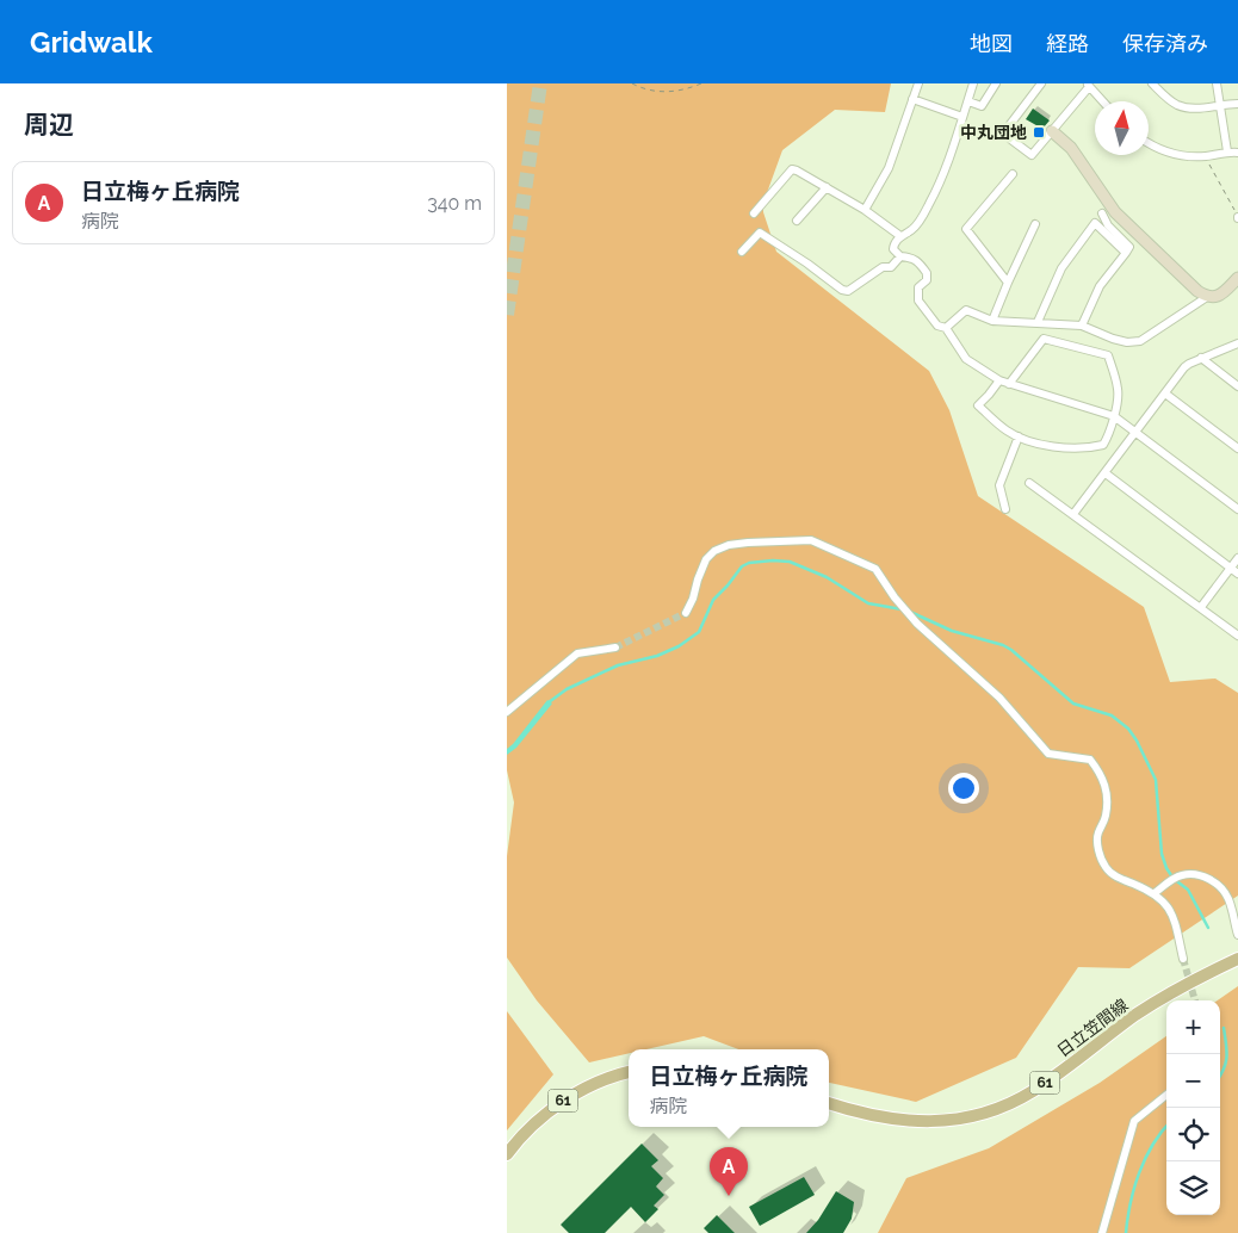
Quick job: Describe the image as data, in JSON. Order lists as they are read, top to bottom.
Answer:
{
  "streets": {
    "main road": ["日立笠間線", "61"]
  },
  "places": {
    "transit": ["中丸団地"]
  },
  "north": "top",
  "page": {
    "header": "Gridwalk",
    "nav": ["地図", "経路", "保存済み"],
    "heading": "周辺",
    "list": [
      {
        "mark": "A",
        "name": "日立梅ヶ丘病院",
        "note": "病院",
        "value": "340 m"
      }
    ],
    "map_buttons": ["+", "−"],
    "popup": ["日立梅ヶ丘病院", "病院"],
    "pins": "A"
  }
}
